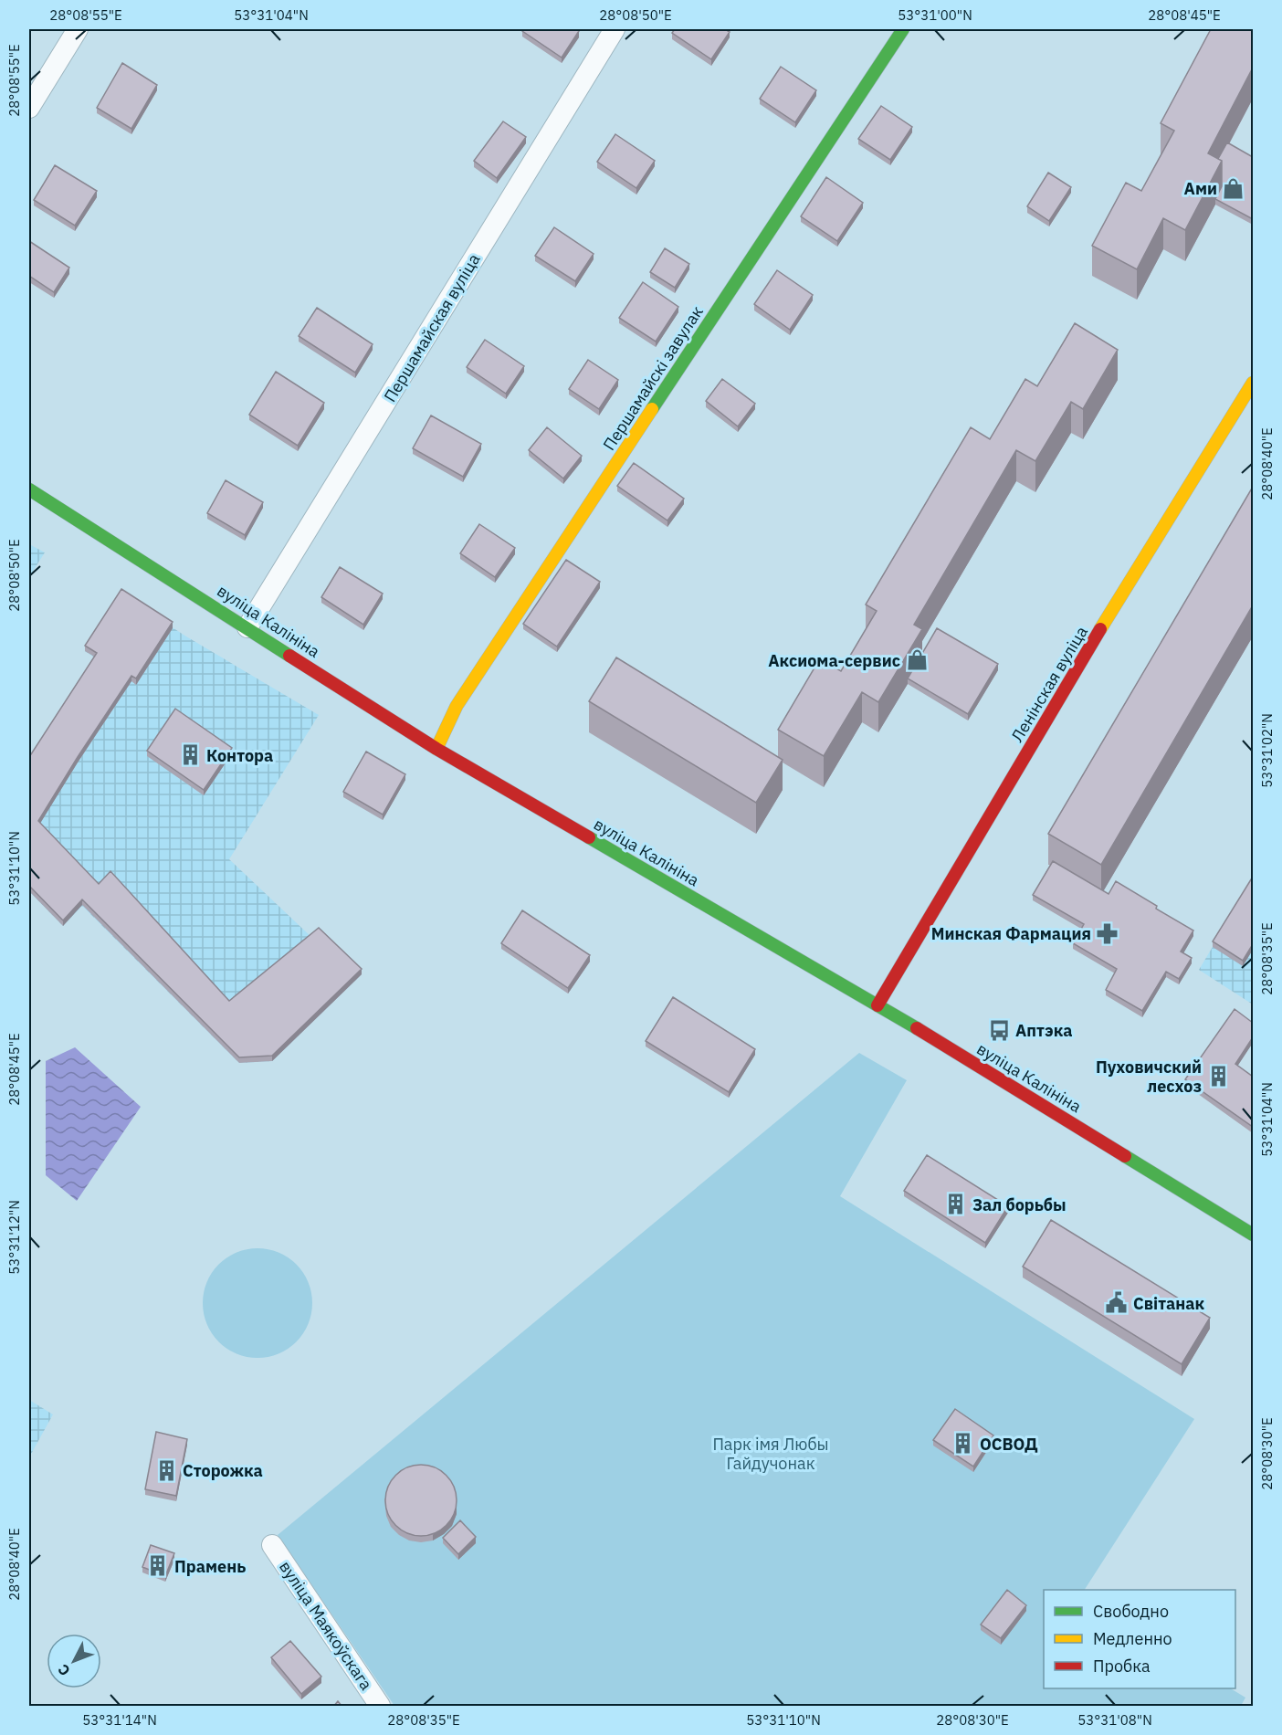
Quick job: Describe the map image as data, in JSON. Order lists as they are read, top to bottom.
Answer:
{
  "streets": {
    "street": [
      "Першамайская вуліца",
      "Першамайскі завулак",
      "вуліца Калініна",
      "Ленінская вуліца",
      "вуліца Маякоўскага"
    ]
  },
  "crossings": [
    ["Першамайская вуліца", "вуліца Калініна"],
    ["Першамайскі завулак", "вуліца Калініна"],
    ["вуліца Калініна", "Ленінская вуліца"]
  ],
  "parks": ["Парк імя Любы Гайдучонак"],
  "places": {
    "shop": ["Ами", "Аксиома-сервис"],
    "building": [
      "Контора",
      "Пуховичский лесхоз",
      "Зал борьбы",
      "ОСВОД",
      "Сторожка",
      "Прамень"
    ],
    "pharmacy": ["Минская Фармация"],
    "bus stop": ["Аптэка"],
    "public building": ["Світанак"]
  },
  "legend": ["Свободно", "Медленно", "Пробка"],
  "north": "bottom left",
  "coordinates": [
    "28°08'55\"E",
    "53°31'04\"N",
    "28°08'50\"E",
    "53°31'00\"N",
    "28°08'45\"E",
    "28°08'40\"E",
    "53°31'02\"N",
    "53°31'10\"N",
    "28°08'35\"E",
    "53°31'12\"N",
    "28°08'30\"E",
    "53°31'14\"N",
    "53°31'08\"N"
  ]
}
